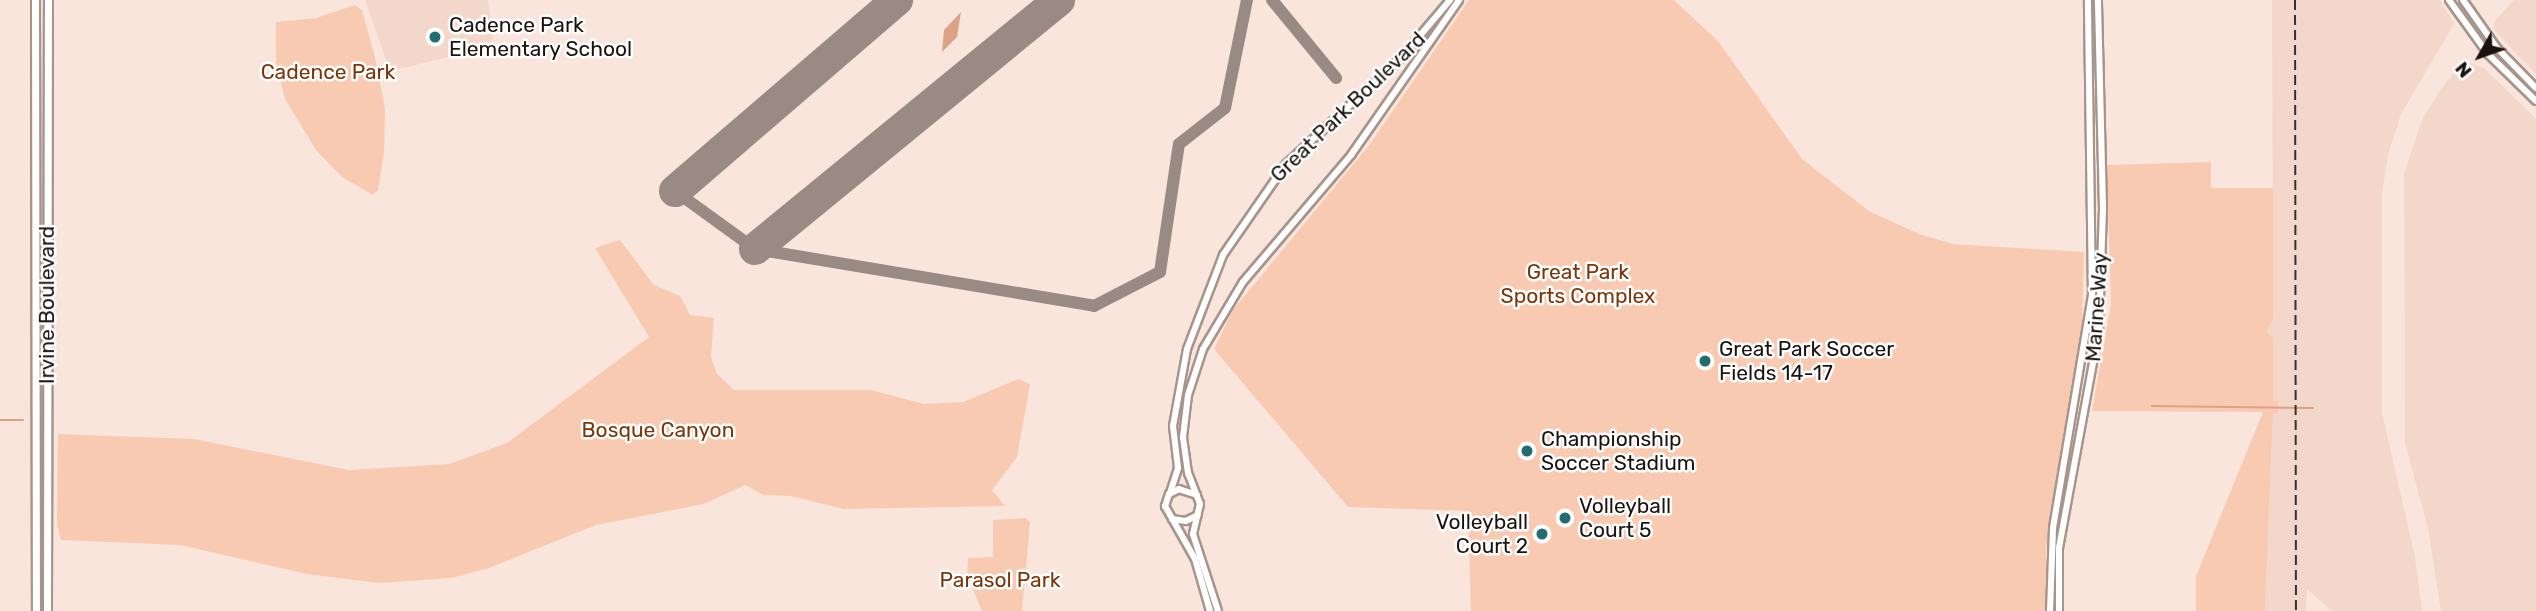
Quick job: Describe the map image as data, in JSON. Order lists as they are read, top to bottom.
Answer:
{
  "streets": {
    "main road": ["Great Park Boulevard", "Irvine Boulevard", "Marine Way"]
  },
  "parks": [
    "Cadence Park",
    "Great Park Sports Complex",
    "Bosque Canyon",
    "Parasol Park"
  ],
  "places": [
    "Cadence Park Elementary School",
    "Great Park Soccer Fields 14-17",
    "Championship Soccer Stadium",
    "Volleyball Court 5",
    "Volleyball Court 2"
  ],
  "north": "bottom left"
}
